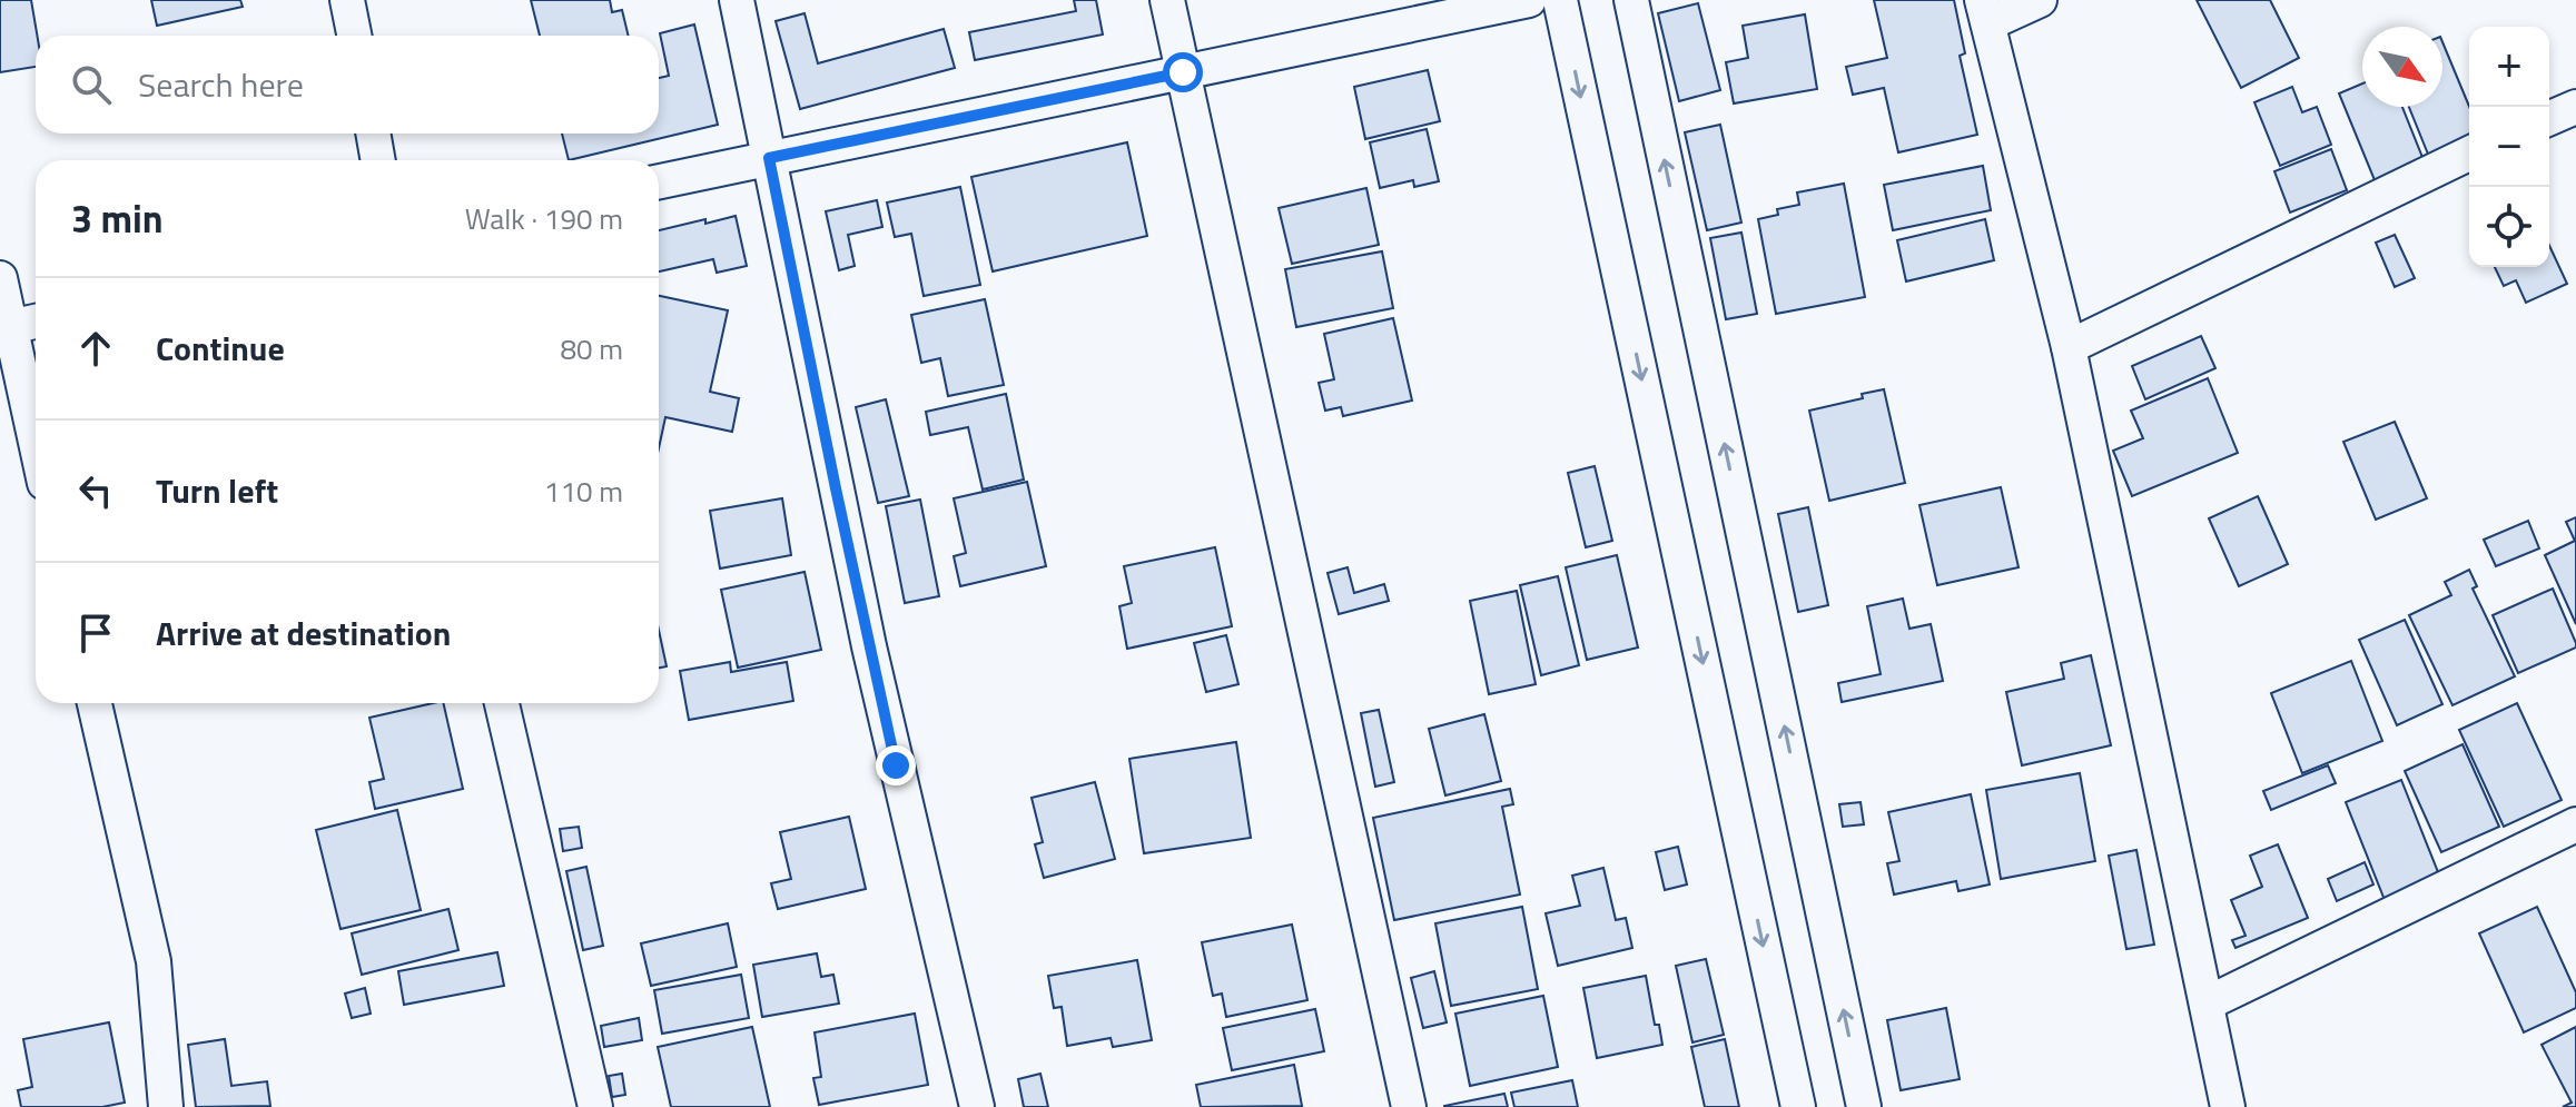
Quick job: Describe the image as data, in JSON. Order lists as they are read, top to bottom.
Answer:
{
  "north": "bottom right",
  "page": {
    "map_buttons": ["+", "−"],
    "search": "Search here",
    "heading": ["3 min", "Walk · 190 m"],
    "list": [
      ["Continue", "80 m"],
      ["Turn left", "110 m"],
      "Arrive at destination"
    ]
  }
}
